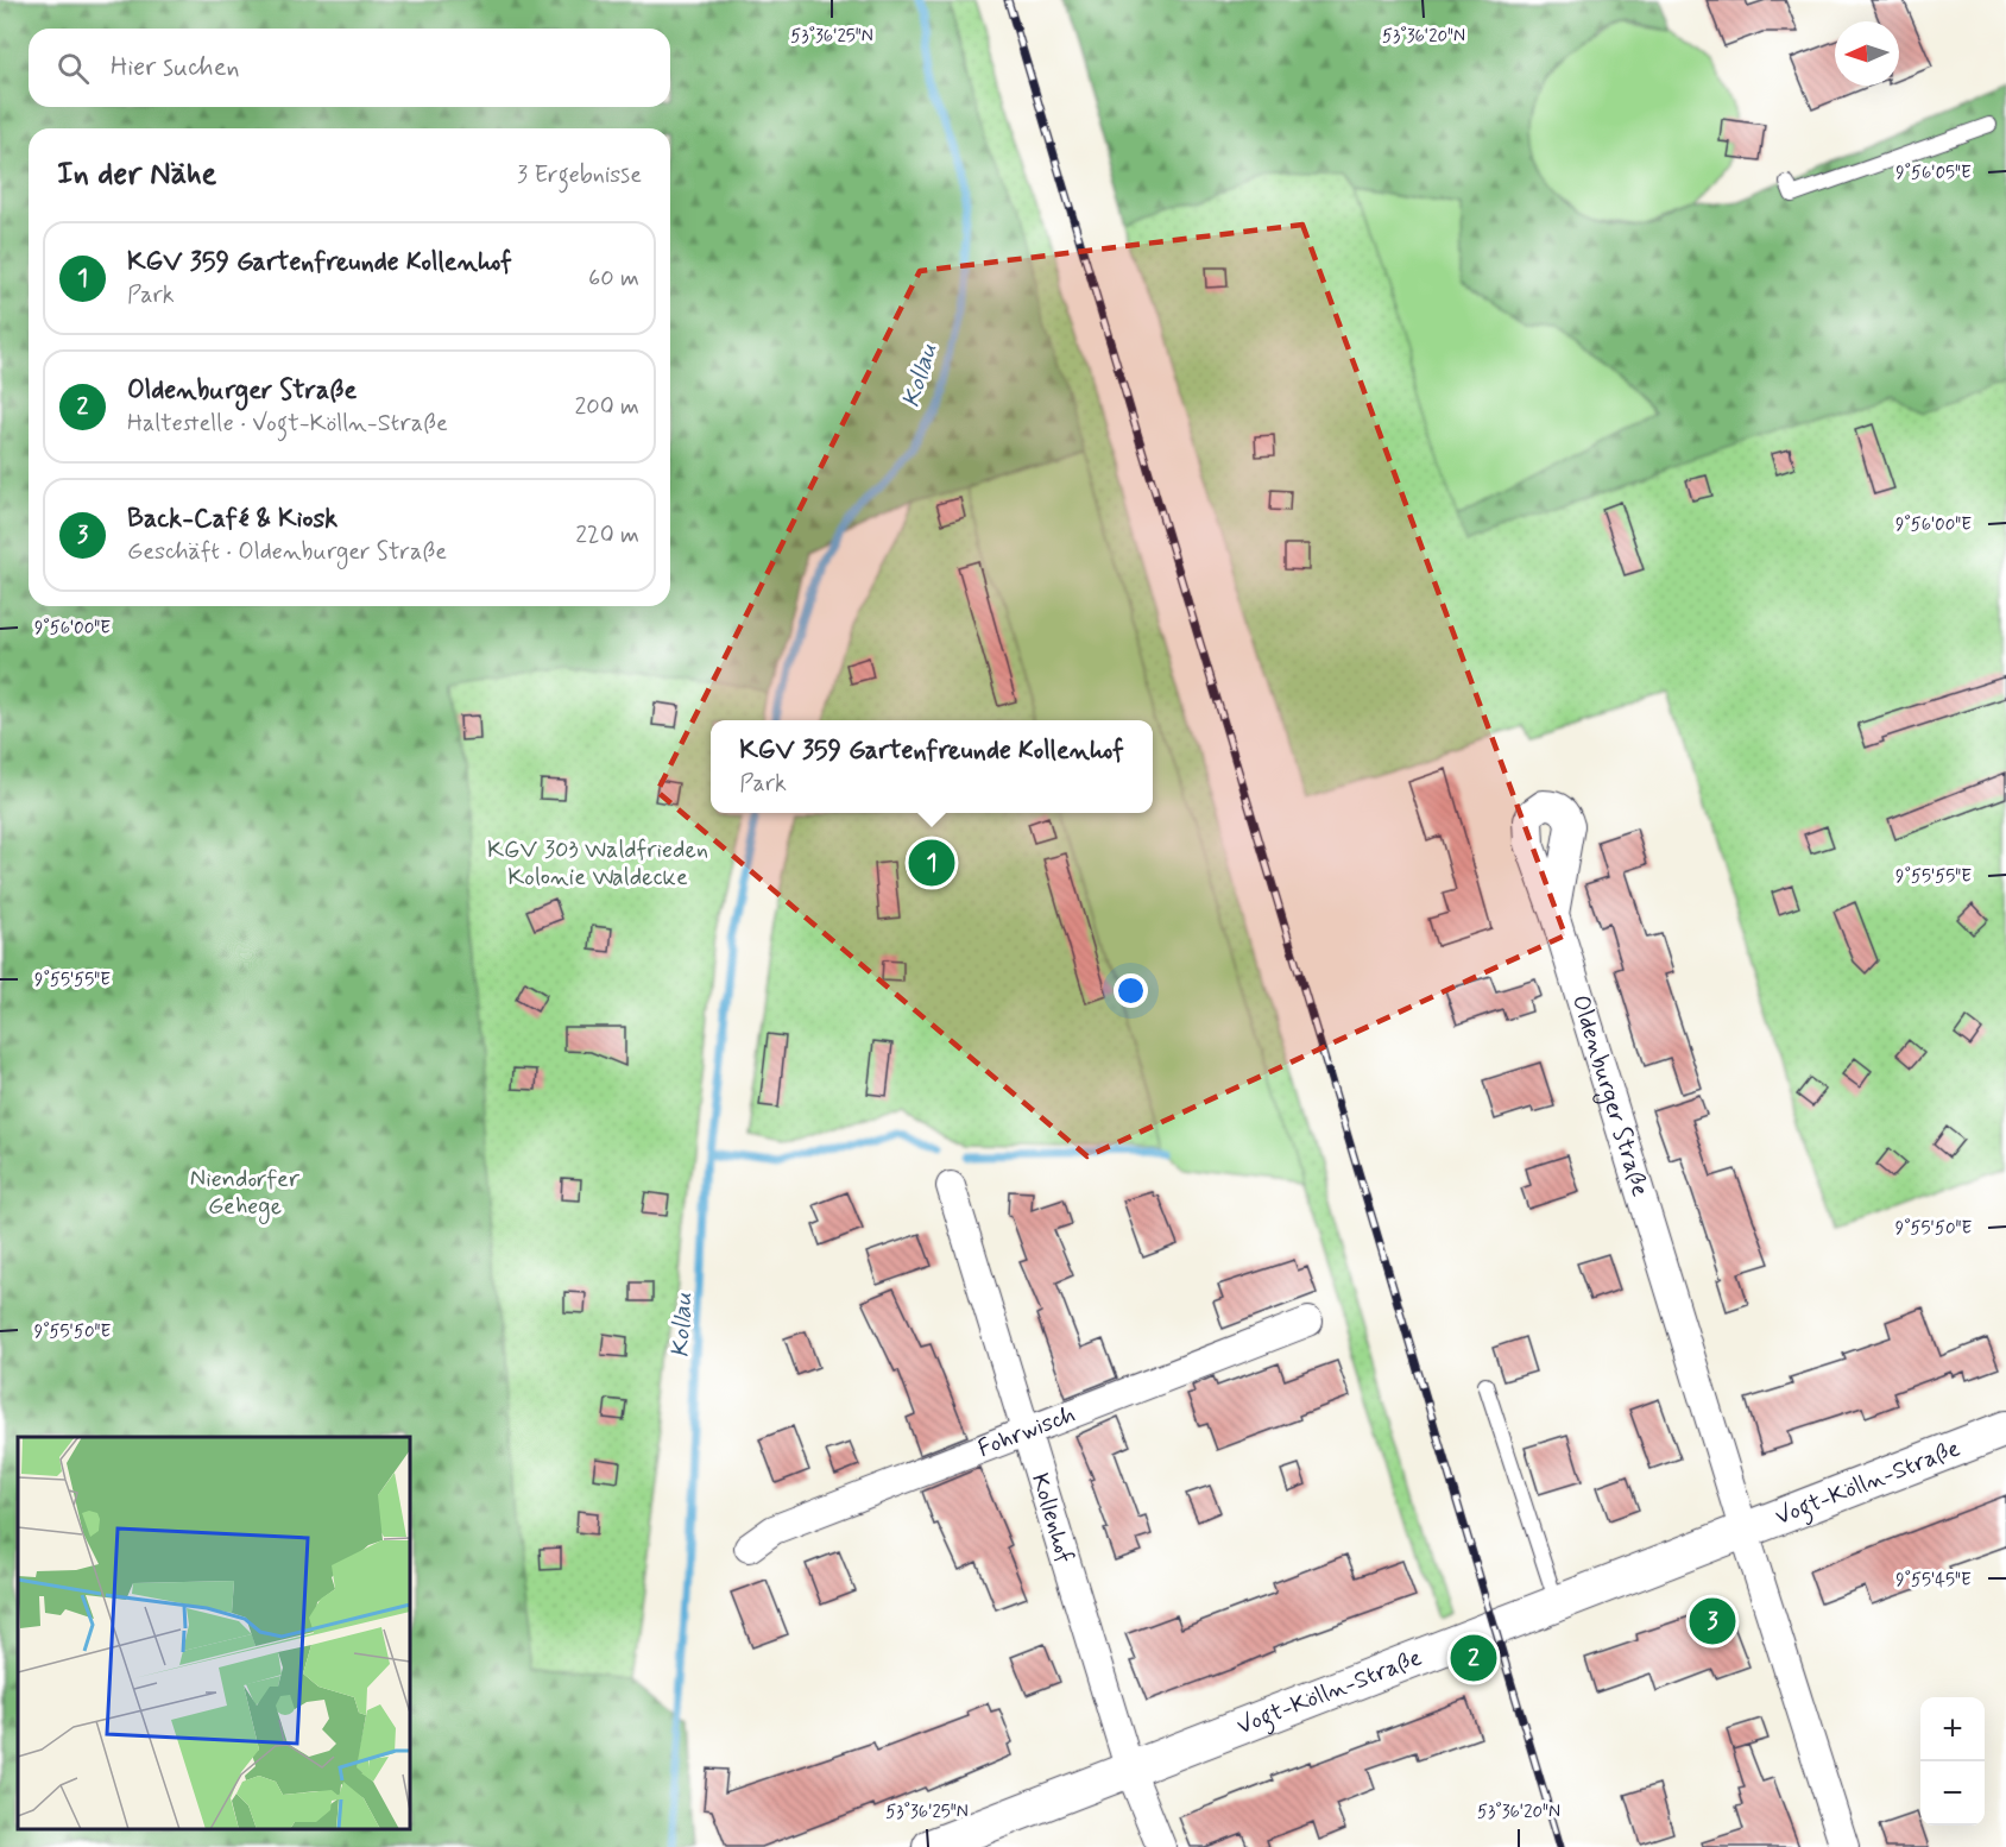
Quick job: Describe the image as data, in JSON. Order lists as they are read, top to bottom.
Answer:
{
  "streets": {
    "street": [
      "Oldenburger Straße",
      "Fohrwisch",
      "Vogt-Kölln-Straße",
      "Kollenhof"
    ]
  },
  "crossings": [
    ["Oldenburger Straße", "Vogt-Kölln-Straße"],
    ["Fohrwisch", "Kollenhof"],
    ["Vogt-Kölln-Straße", "Kollenhof"]
  ],
  "water": ["Kollau"],
  "parks": ["KGV 303 Waldfrieden Kolonie Waldecke", "Niendorfer Gehege"],
  "north": "left",
  "page": {
    "search": "Hier suchen",
    "heading": ["In der Nähe", "3 Ergebnisse"],
    "list": [
      {
        "mark": "1",
        "name": "KGV 359 Gartenfreunde Kollenhof",
        "note": "Park",
        "value": "60 m"
      },
      {
        "mark": "2",
        "name": "Oldenburger Straße",
        "note": "Haltestelle · Vogt-Kölln-Straße",
        "value": "200 m"
      },
      {
        "mark": "3",
        "name": "Back-Café & Kiosk",
        "note": "Geschäft · Oldenburger Straße",
        "value": "220 m"
      }
    ],
    "popup": ["KGV 359 Gartenfreunde Kollenhof", "Park"],
    "pins": ["1", "3", "2"],
    "map_buttons": ["+", "−"]
  },
  "coordinates": [
    "53°36'25\"N",
    "53°36'20\"N",
    "9°56'05\"E",
    "9°56'00\"E",
    "9°55'55\"E",
    "9°55'50\"E",
    "9°55'45\"E"
  ]
}
